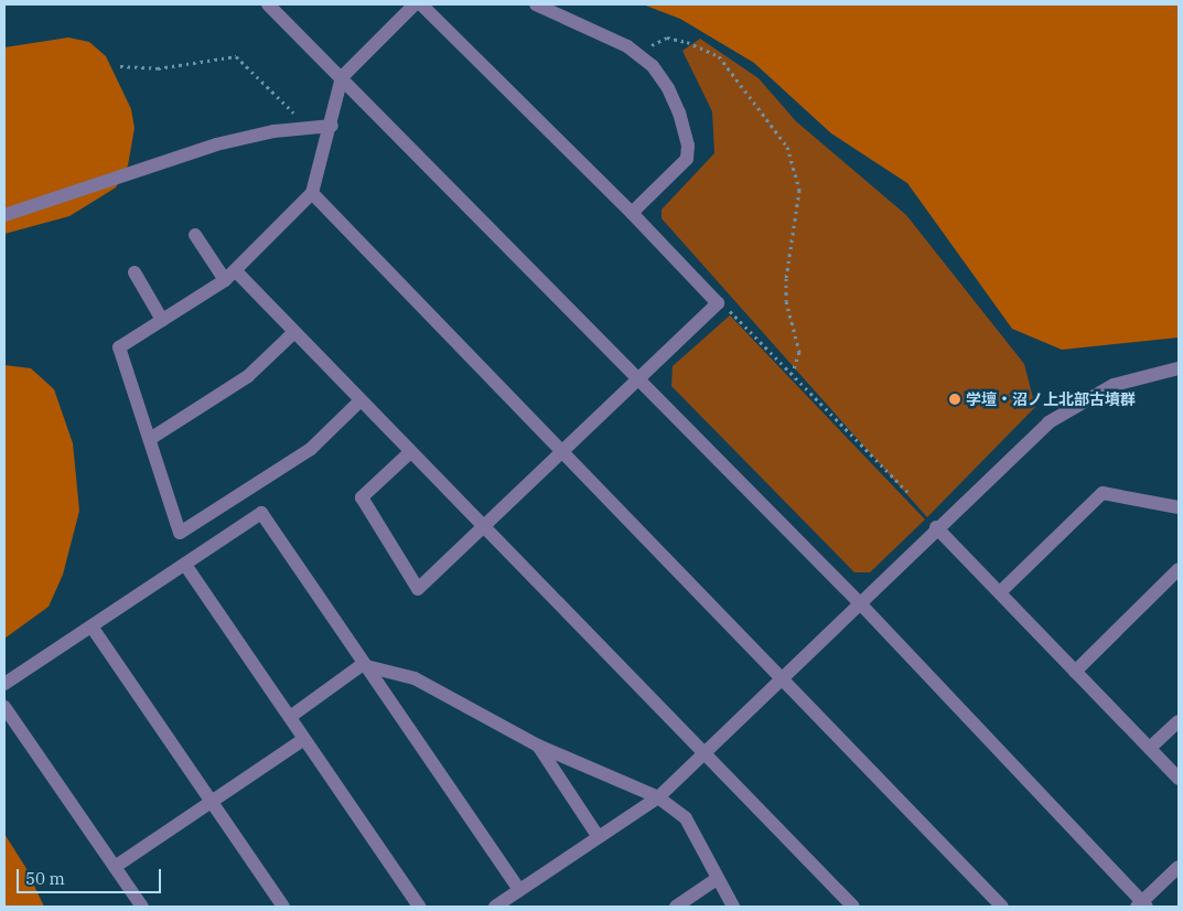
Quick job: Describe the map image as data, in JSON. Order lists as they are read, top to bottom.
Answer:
{
  "places": ["学壇・沼ノ上北部古墳群"],
  "scale_bar": "50 m"
}
